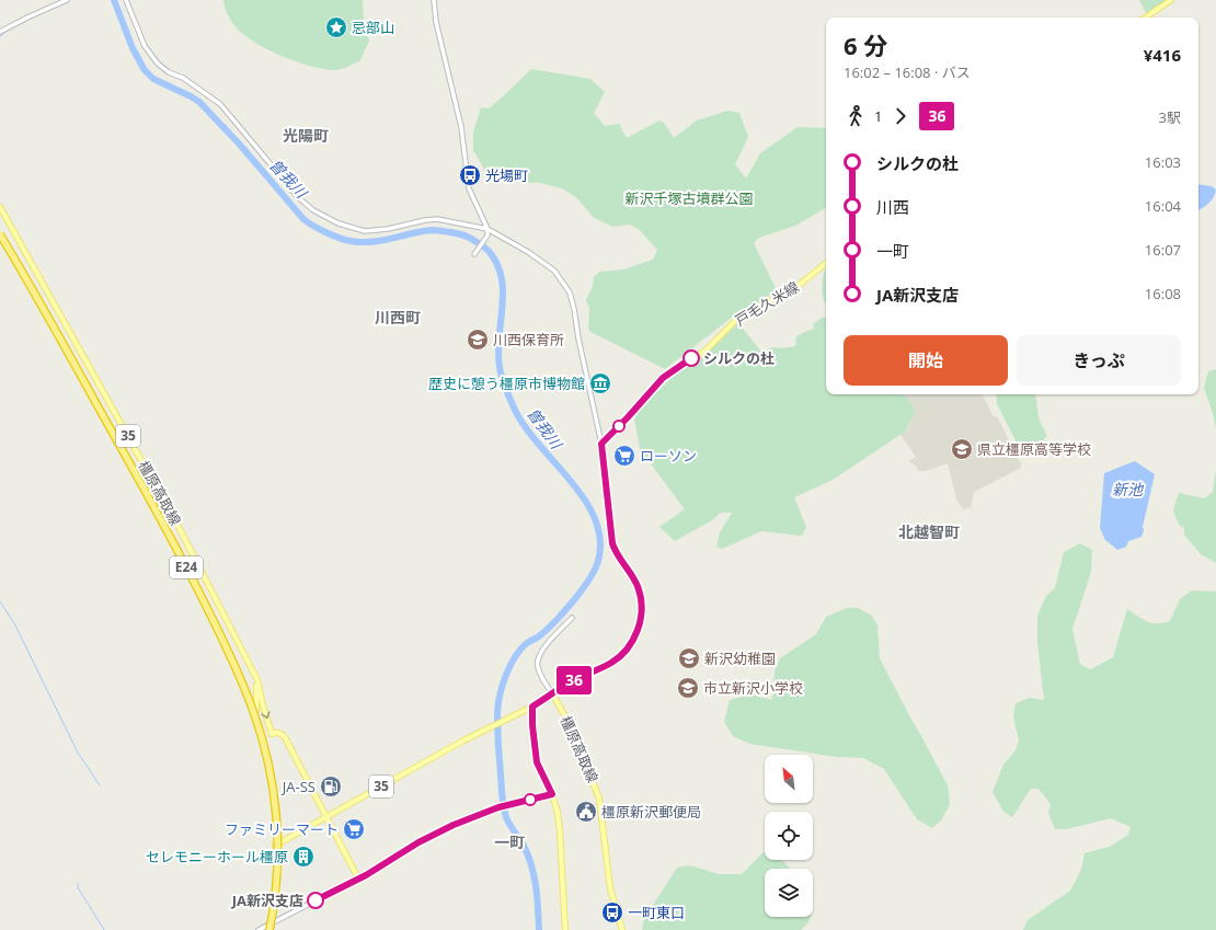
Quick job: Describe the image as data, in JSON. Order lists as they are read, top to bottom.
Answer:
{
  "streets": {
    "highway": ["E24"],
    "main road": ["戸毛久米線", "35", "橿原高取線"]
  },
  "crossings": [
    ["35", "橿原高取線"]
  ],
  "districts": [
    "光陽町",
    "川西町",
    "北越智町",
    "一町"
  ],
  "water": ["曽我川", "新池"],
  "parks": ["新沢千塚古墳群公園"],
  "places": {
    "place": ["忌部山"],
    "bus stop": ["光場町", "一町東口"],
    "school or university": [
      "川西保育所",
      "県立橿原高等学校",
      "新沢幼稚園",
      "市立新沢小学校"
    ],
    "other": ["シルクの杜", "JA新沢支店"],
    "museum": ["歴史に憩う橿原市博物館"],
    "supermarket": ["ローソン", "ファミリーマート"],
    "fuel station": ["JA-SS"],
    "public building": ["橿原新沢郵便局"],
    "building": ["セレモニーホール橿原"]
  },
  "lines": ["bus line 36"],
  "north": "top left",
  "page": {
    "on_map": "36",
    "heading": ["6 分", "16:02 – 16:08 · バス", "¥416"],
    "legs": ["1", "36", "3駅"],
    "list": [
      {
        "name": "シルクの杜",
        "value": "16:03"
      },
      {
        "name": "川西",
        "value": "16:04"
      },
      {
        "name": "一町",
        "value": "16:07"
      },
      {
        "name": "JA新沢支店",
        "value": "16:08"
      }
    ],
    "buttons": ["開始", "きっぷ"]
  }
}
